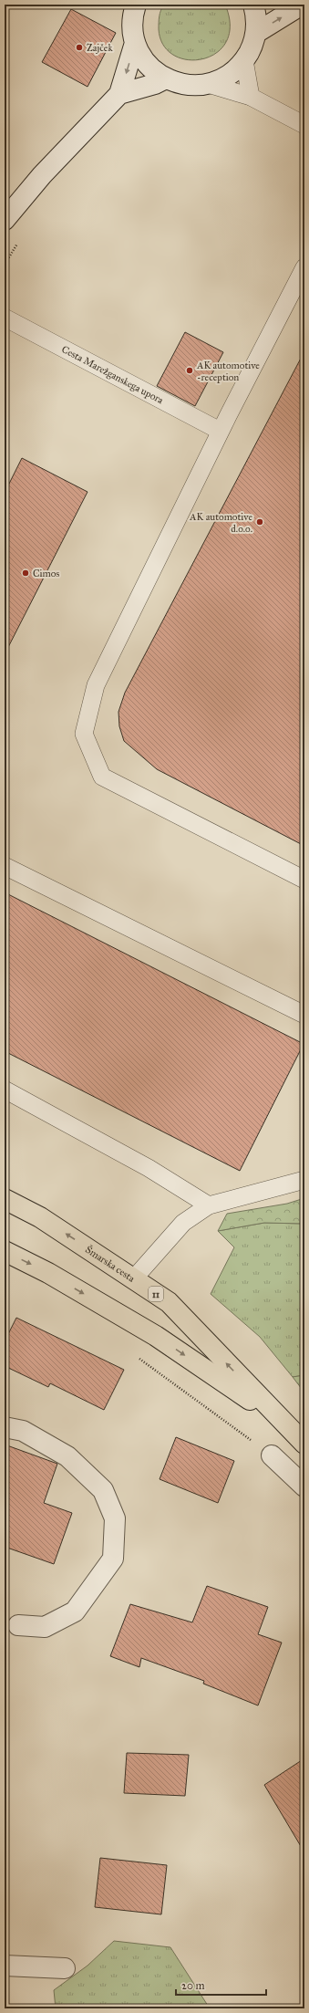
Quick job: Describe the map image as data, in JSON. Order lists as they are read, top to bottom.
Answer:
{
  "streets": {
    "main road": ["Šmarska cesta", "11"],
    "lane": ["Cesta Marežganskega upora"]
  },
  "places": [
    "Zajček",
    "AK automotive -reception",
    "AK automotive d.o.o.",
    "Cimos"
  ],
  "scale_bar": "20 m"
}
